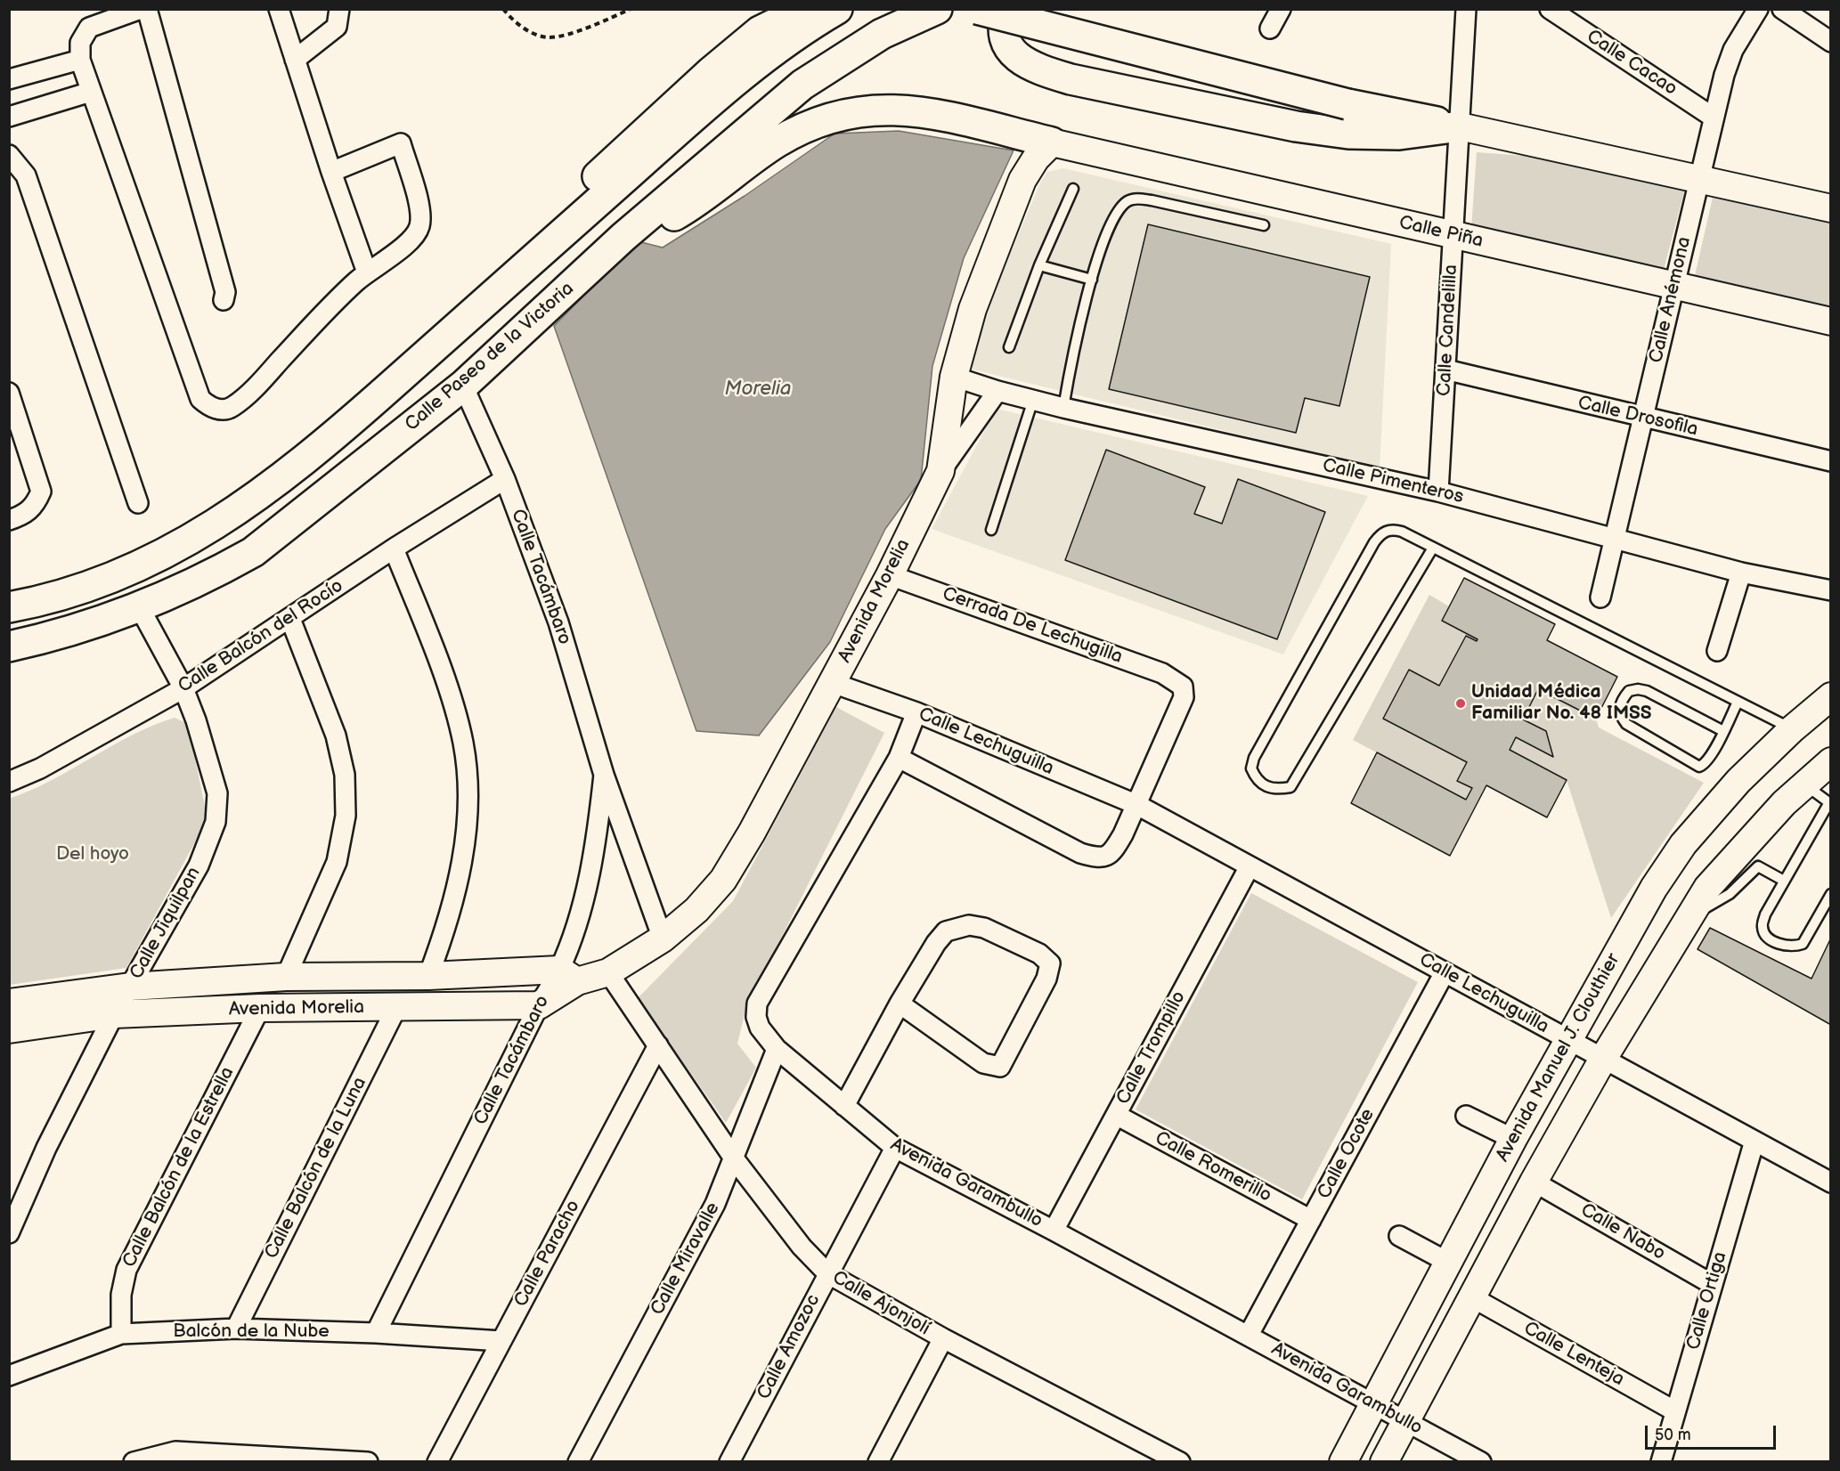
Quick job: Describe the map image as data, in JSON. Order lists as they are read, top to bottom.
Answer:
{
  "streets": {
    "main road": [
      "Calle Piña",
      "Calle Paseo de la Victoria",
      "Avenida Morelia",
      "Avenida Manuel J. Clouthier"
    ],
    "street": [
      "Calle Cacao",
      "Calle Anémona",
      "Calle Candelilla",
      "Calle Drosofila",
      "Calle Pimenteros",
      "Calle Tacámbaro",
      "Cerrada De Lechugilla",
      "Calle Balcón del Rocío",
      "Calle Lechuguilla",
      "Calle Jiquilpan",
      "Calle Trompillo",
      "Calle Ocote",
      "Calle Balcón de la Estrella",
      "Calle Romerillo",
      "Calle Balcón de la Luna",
      "Avenida Garambullo",
      "Calle Nabo",
      "Calle Paracho",
      "Calle Miravalle",
      "Calle Ortiga",
      "Calle Ajonjolí",
      "Balcón de la Nube",
      "Calle Amozoc",
      "Calle Lenteja"
    ]
  },
  "crossings": [
    ["Calle Cacao", "Calle Anémona"],
    ["Calle Piña", "Calle Anémona"],
    ["Calle Piña", "Calle Candelilla"],
    ["Calle Piña", "Avenida Morelia"],
    ["Calle Anémona", "Calle Drosofila"],
    ["Calle Anémona", "Calle Pimenteros"],
    ["Calle Candelilla", "Calle Drosofila"],
    ["Calle Candelilla", "Calle Pimenteros"],
    ["Calle Paseo de la Victoria", "Calle Tacámbaro"],
    ["Calle Paseo de la Victoria", "Calle Jiquilpan"],
    ["Calle Pimenteros", "Avenida Morelia"],
    ["Calle Tacámbaro", "Avenida Morelia"],
    ["Calle Tacámbaro", "Calle Balcón del Rocío"],
    ["Calle Tacámbaro", "Balcón de la Nube"],
    ["Avenida Morelia", "Cerrada De Lechugilla"],
    ["Avenida Morelia", "Calle Lechuguilla"],
    ["Avenida Morelia", "Calle Jiquilpan"],
    ["Avenida Morelia", "Calle Balcón de la Estrella"],
    ["Avenida Morelia", "Calle Balcón de la Luna"],
    ["Avenida Morelia", "Calle Ajonjolí"],
    ["Cerrada De Lechugilla", "Calle Lechuguilla"],
    ["Calle Balcón del Rocío", "Calle Jiquilpan"],
    ["Calle Lechuguilla", "Calle Trompillo"],
    ["Calle Lechuguilla", "Avenida Manuel J. Clouthier"],
    ["Calle Lechuguilla", "Calle Ocote"],
    ["Calle Lechuguilla", "Avenida Garambullo"],
    ["Calle Lechuguilla", "Calle Ortiga"],
    ["Calle Trompillo", "Calle Romerillo"],
    ["Calle Trompillo", "Avenida Garambullo"],
    ["Avenida Manuel J. Clouthier", "Avenida Garambullo"],
    ["Avenida Manuel J. Clouthier", "Calle Nabo"],
    ["Avenida Manuel J. Clouthier", "Calle Lenteja"],
    ["Calle Ocote", "Calle Romerillo"],
    ["Calle Ocote", "Avenida Garambullo"],
    ["Calle Balcón de la Estrella", "Balcón de la Nube"],
    ["Calle Balcón de la Luna", "Balcón de la Nube"],
    ["Avenida Garambullo", "Calle Miravalle"],
    ["Avenida Garambullo", "Calle Amozoc"],
    ["Calle Nabo", "Calle Ortiga"],
    ["Calle Paracho", "Calle Ajonjolí"],
    ["Calle Paracho", "Balcón de la Nube"],
    ["Calle Miravalle", "Calle Ajonjolí"],
    ["Calle Ortiga", "Calle Lenteja"],
    ["Calle Ajonjolí", "Calle Amozoc"]
  ],
  "water": ["Morelia"],
  "parks": ["Del hoyo"],
  "places": ["Unidad Médica Familiar No. 48 IMSS"],
  "scale_bar": "50 m"
}
